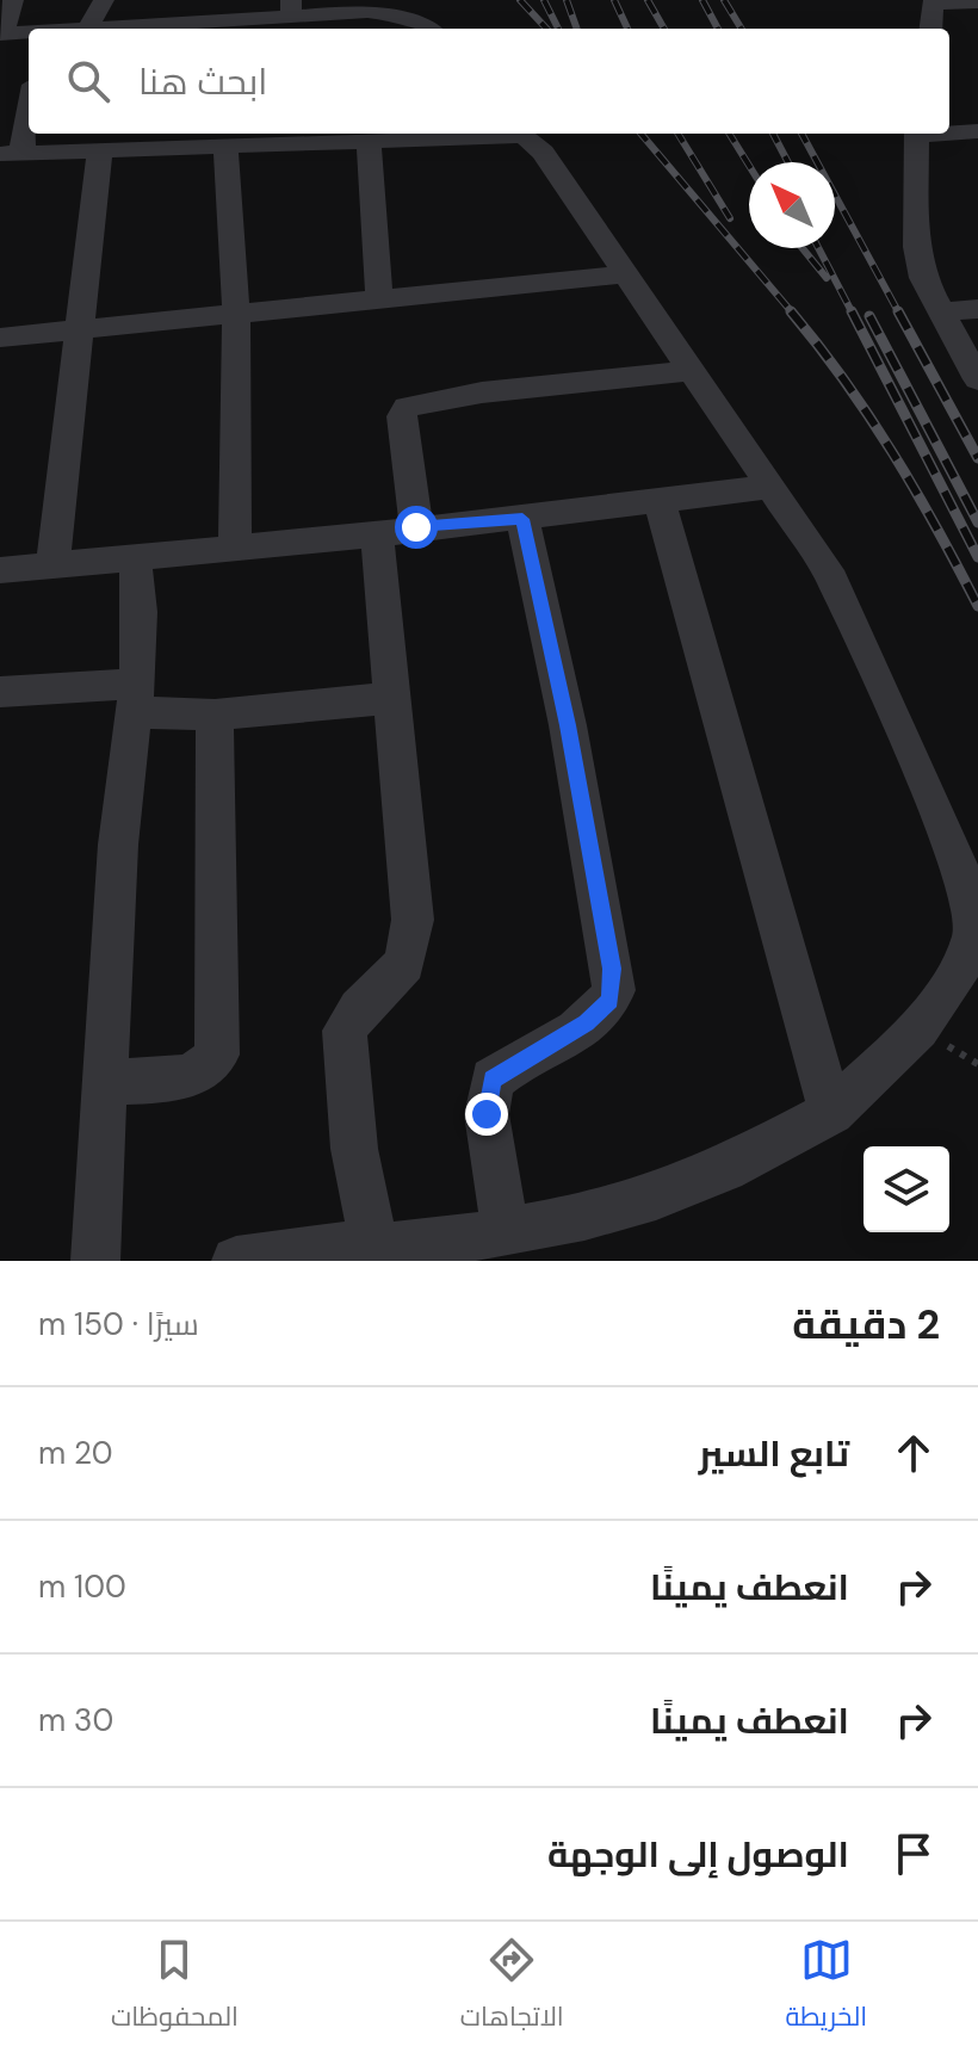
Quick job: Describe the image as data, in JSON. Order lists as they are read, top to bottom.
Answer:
{
  "north": "top left",
  "page": {
    "search": "ابحث هنا",
    "heading": ["2 دقيقة", "سيرًا · 150 m"],
    "list": [
      ["تابع السير", "20 m"],
      ["انعطف يمينًا", "100 m"],
      ["انعطف يمينًا", "30 m"],
      "الوصول إلى الوجهة"
    ],
    "nav": ["الخريطة", "الاتجاهات", "المحفوظات"]
  }
}
